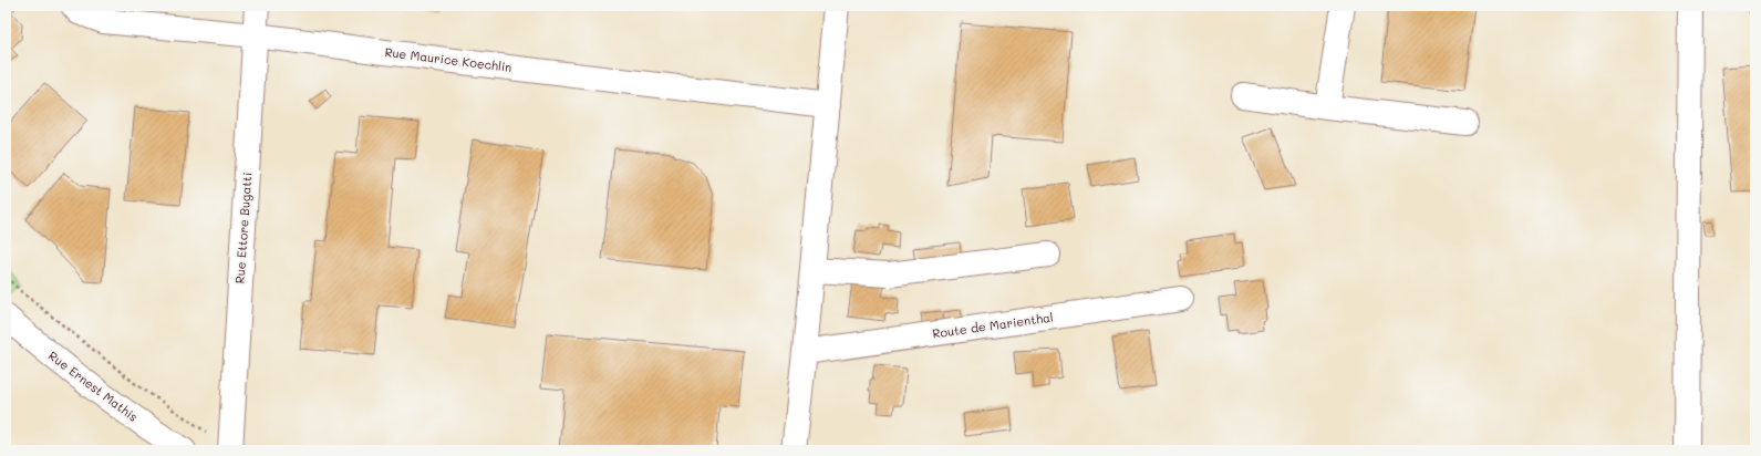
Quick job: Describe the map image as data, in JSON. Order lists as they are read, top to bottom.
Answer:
{
  "streets": {
    "street": [
      "Rue Maurice Koechlin",
      "Rue Ettore Bugatti",
      "Route de Marienthal",
      "Rue Ernest Mathis"
    ]
  },
  "crossings": [
    ["Rue Maurice Koechlin", "Rue Ettore Bugatti"]
  ]
}
